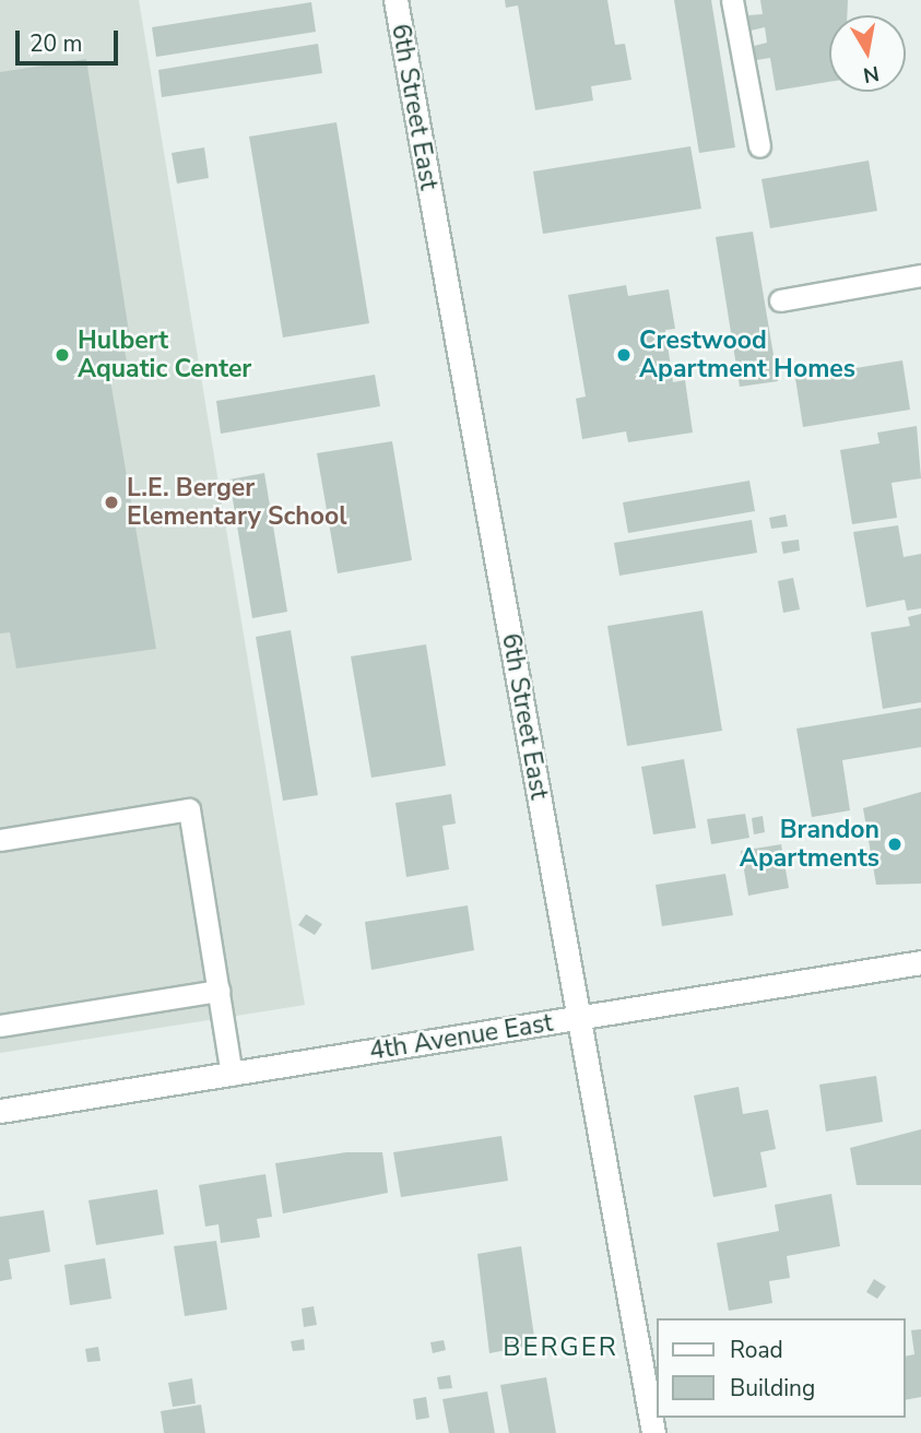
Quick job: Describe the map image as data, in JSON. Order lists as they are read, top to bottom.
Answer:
{
  "streets": {
    "street": ["6th Street East", "4th Avenue East"]
  },
  "crossings": [
    ["6th Street East", "4th Avenue East"]
  ],
  "districts": ["BERGER"],
  "places": [
    "Hulbert Aquatic Center",
    "Crestwood Apartment Homes",
    "L.E. Berger Elementary School",
    "Brandon Apartments"
  ],
  "legend": ["Road", "Building"],
  "scale_bar": "20 m",
  "north": "bottom"
}
